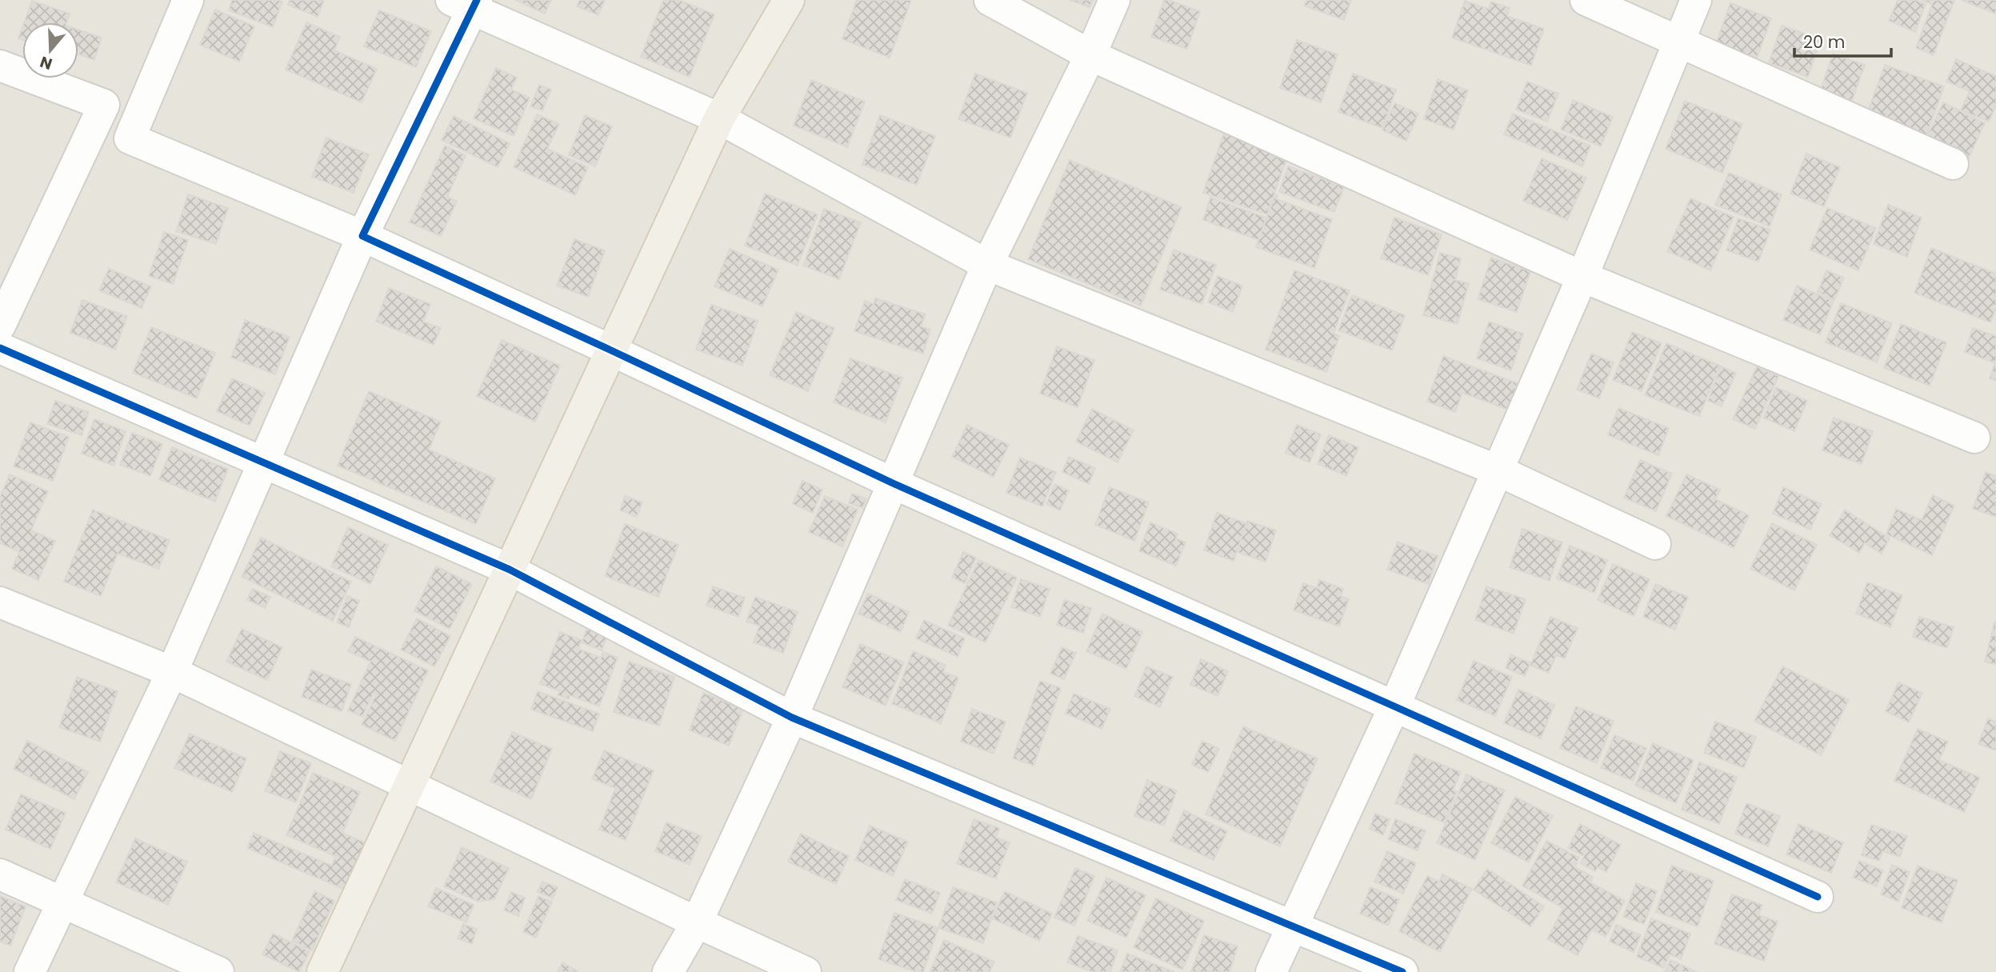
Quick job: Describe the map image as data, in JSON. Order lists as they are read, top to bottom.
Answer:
{
  "scale_bar": "20 m",
  "north": "bottom"
}
